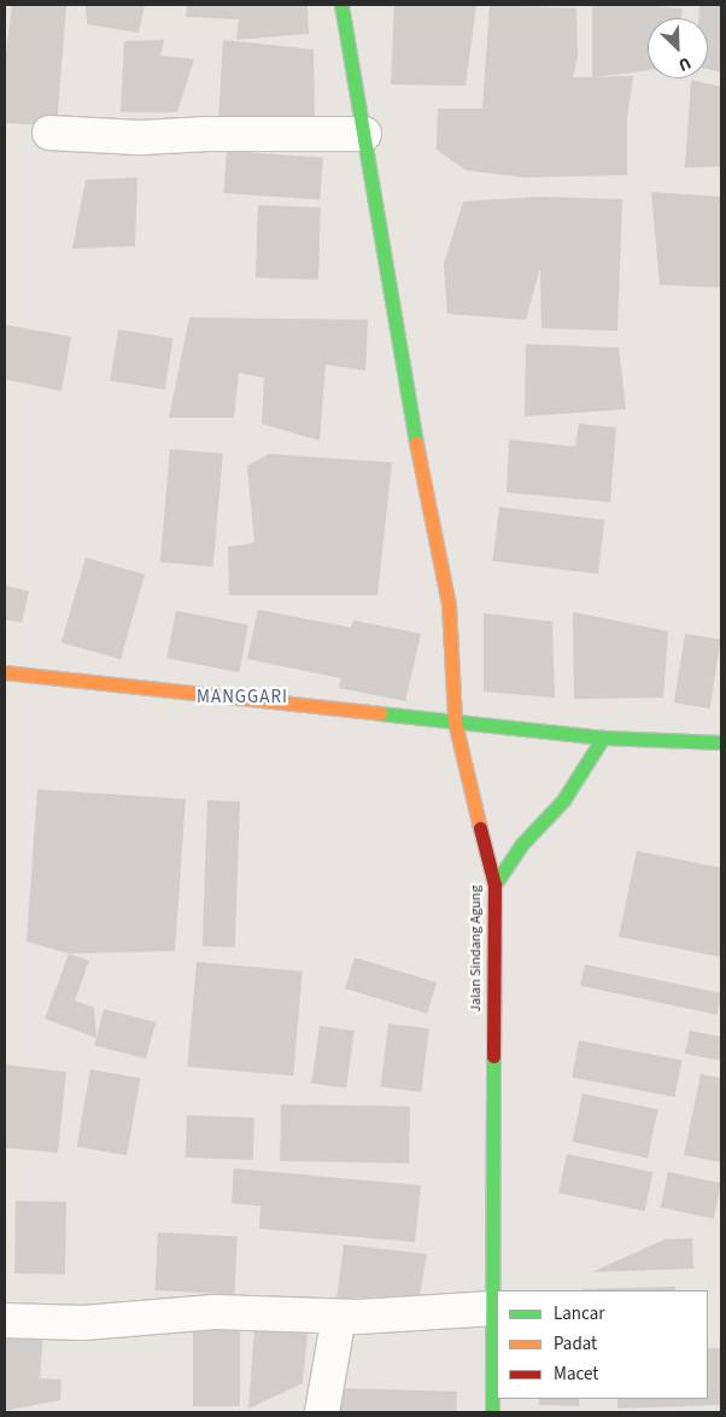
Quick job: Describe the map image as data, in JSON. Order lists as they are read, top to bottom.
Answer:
{
  "streets": {
    "main road": ["Jalan Sindang Agung"]
  },
  "districts": ["MANGGARI"],
  "legend": ["Lancar", "Padat", "Macet"],
  "north": "bottom right"
}
